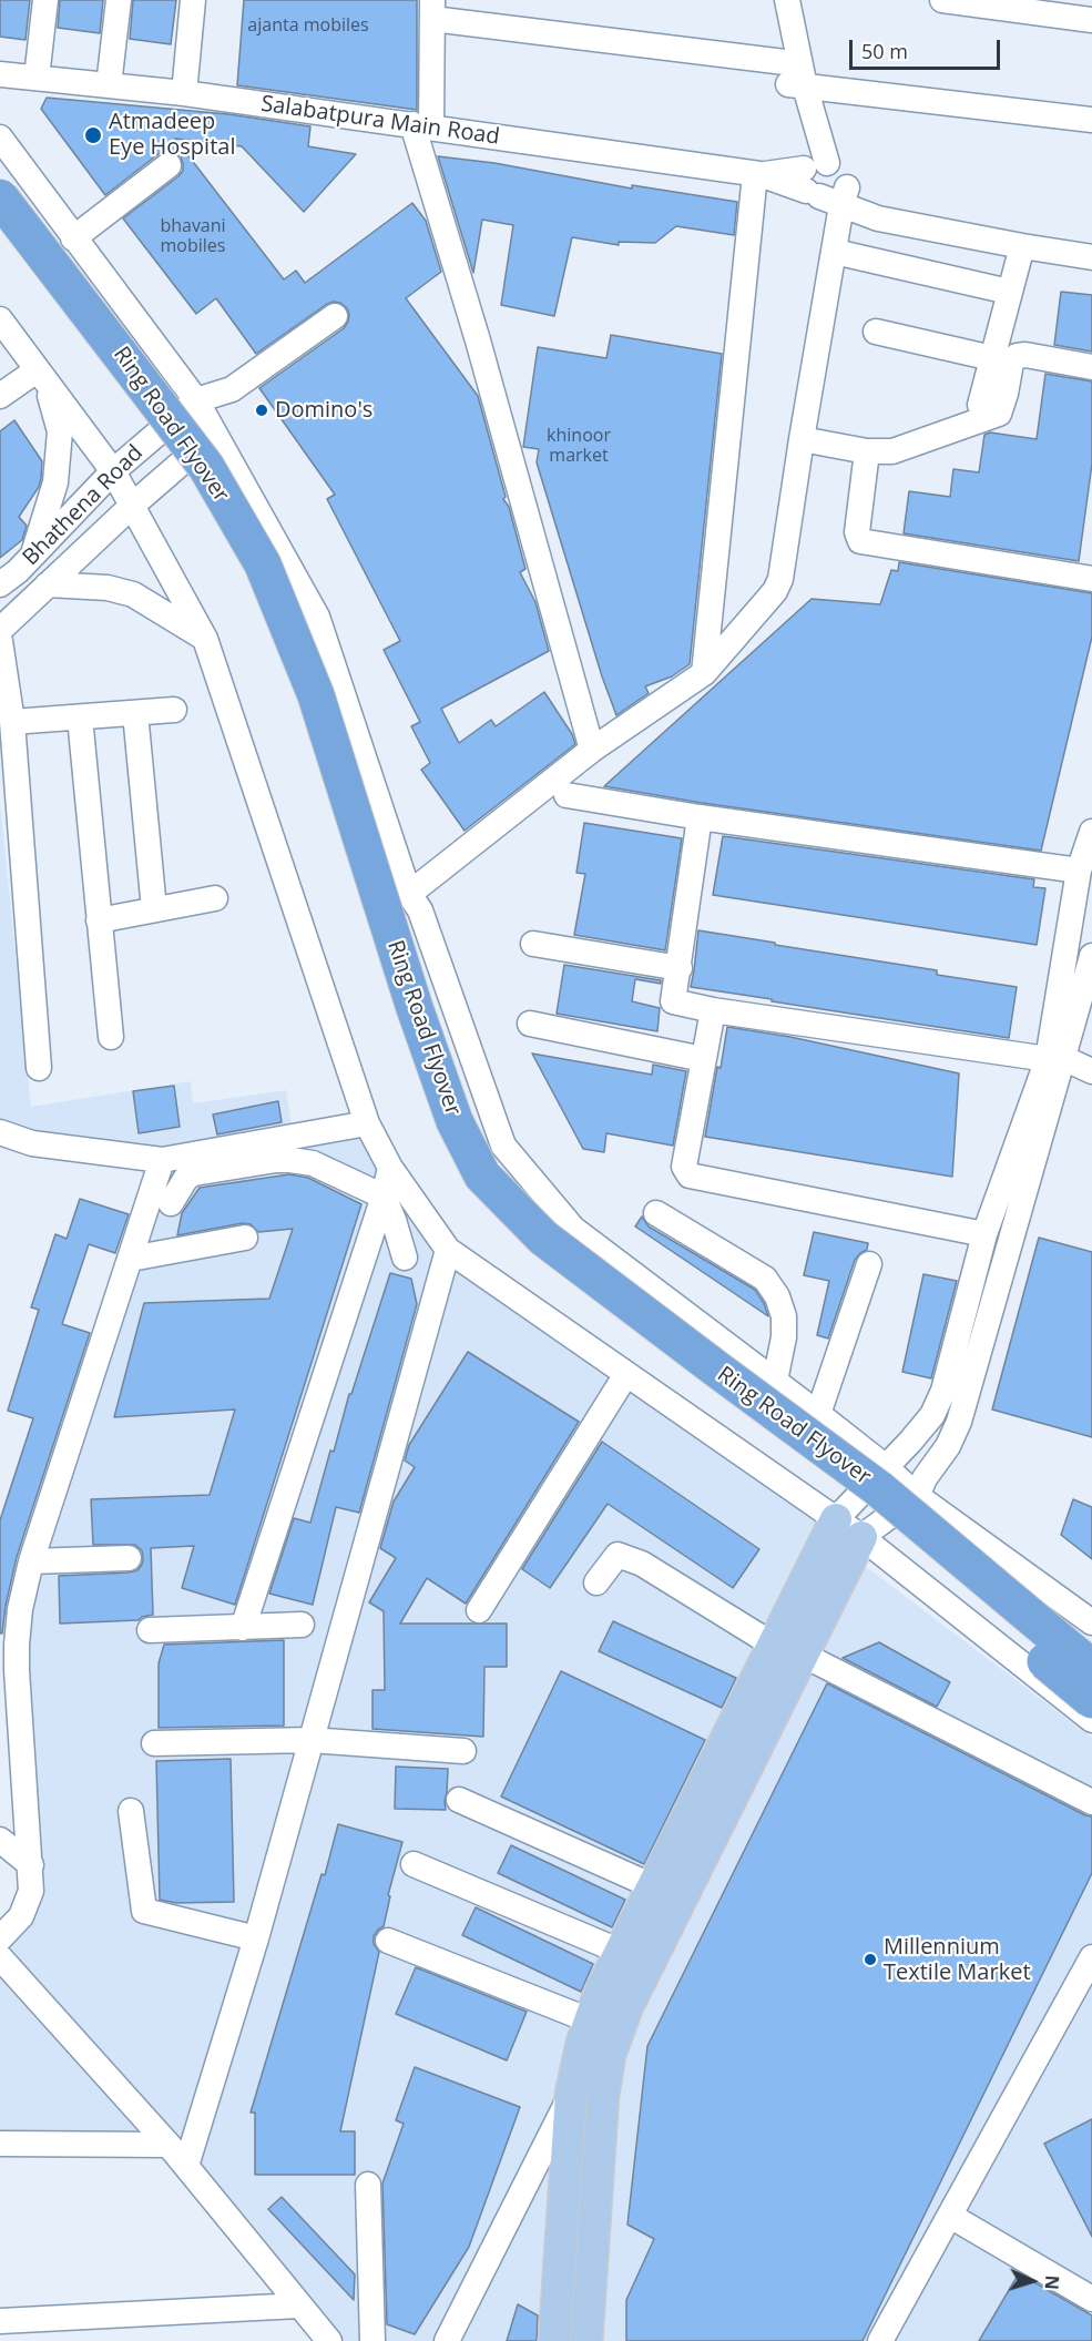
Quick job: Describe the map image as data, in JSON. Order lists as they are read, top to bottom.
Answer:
{
  "streets": {
    "highway": ["Ring Road Flyover"],
    "street": ["Salabatpura Main Road", "Bhathena Road"]
  },
  "places": ["Atmadeep Eye Hospital", "Domino's", "Millennium Textile Market"],
  "house_numbers": ["ajanta mobiles", "bhavani mobiles", "khinoor market"],
  "scale_bar": "50 m",
  "north": "right"
}
